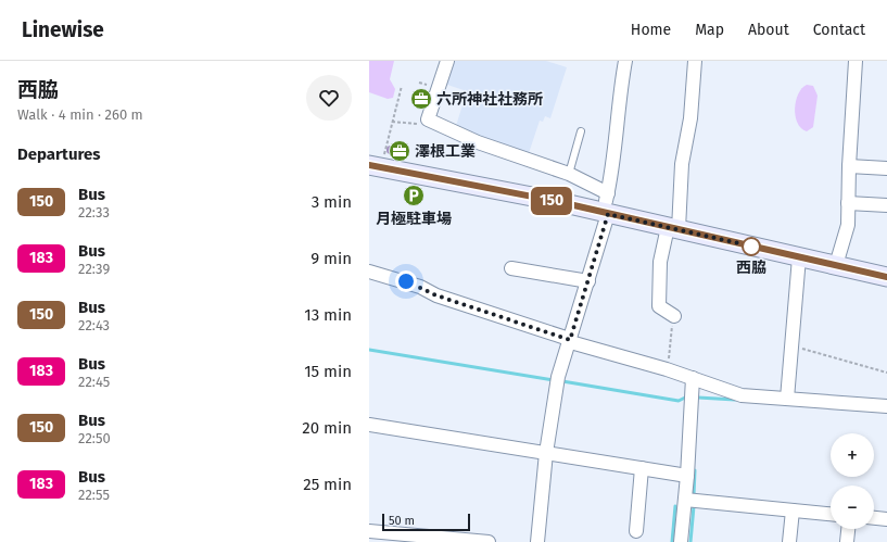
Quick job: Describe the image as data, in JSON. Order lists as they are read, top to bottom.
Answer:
{
  "places": {
    "office": ["六所神社社務所", "澤根工業"],
    "parking": ["月極駐車場"],
    "other": ["西脇"]
  },
  "lines": ["bus line 150"],
  "scale_bar": "50 m",
  "page": {
    "header": "Linewise",
    "nav": [
      "Home",
      "Map",
      "About",
      "Contact"
    ],
    "heading": [
      ["西脇", "Walk · 4 min · 260 m"],
      "Departures"
    ],
    "on_map": "150",
    "list": [
      {
        "mark": "150",
        "name": "Bus",
        "note": "22:33",
        "value": "3 min"
      },
      {
        "mark": "183",
        "name": "Bus",
        "note": "22:39",
        "value": "9 min"
      },
      {
        "mark": "150",
        "name": "Bus",
        "note": "22:43",
        "value": "13 min"
      },
      {
        "mark": "183",
        "name": "Bus",
        "note": "22:45",
        "value": "15 min"
      },
      {
        "mark": "150",
        "name": "Bus",
        "note": "22:50",
        "value": "20 min"
      },
      {
        "mark": "183",
        "name": "Bus",
        "note": "22:55",
        "value": "25 min"
      }
    ],
    "map_buttons": ["+", "−"],
    "scale": "50 m"
  }
}
